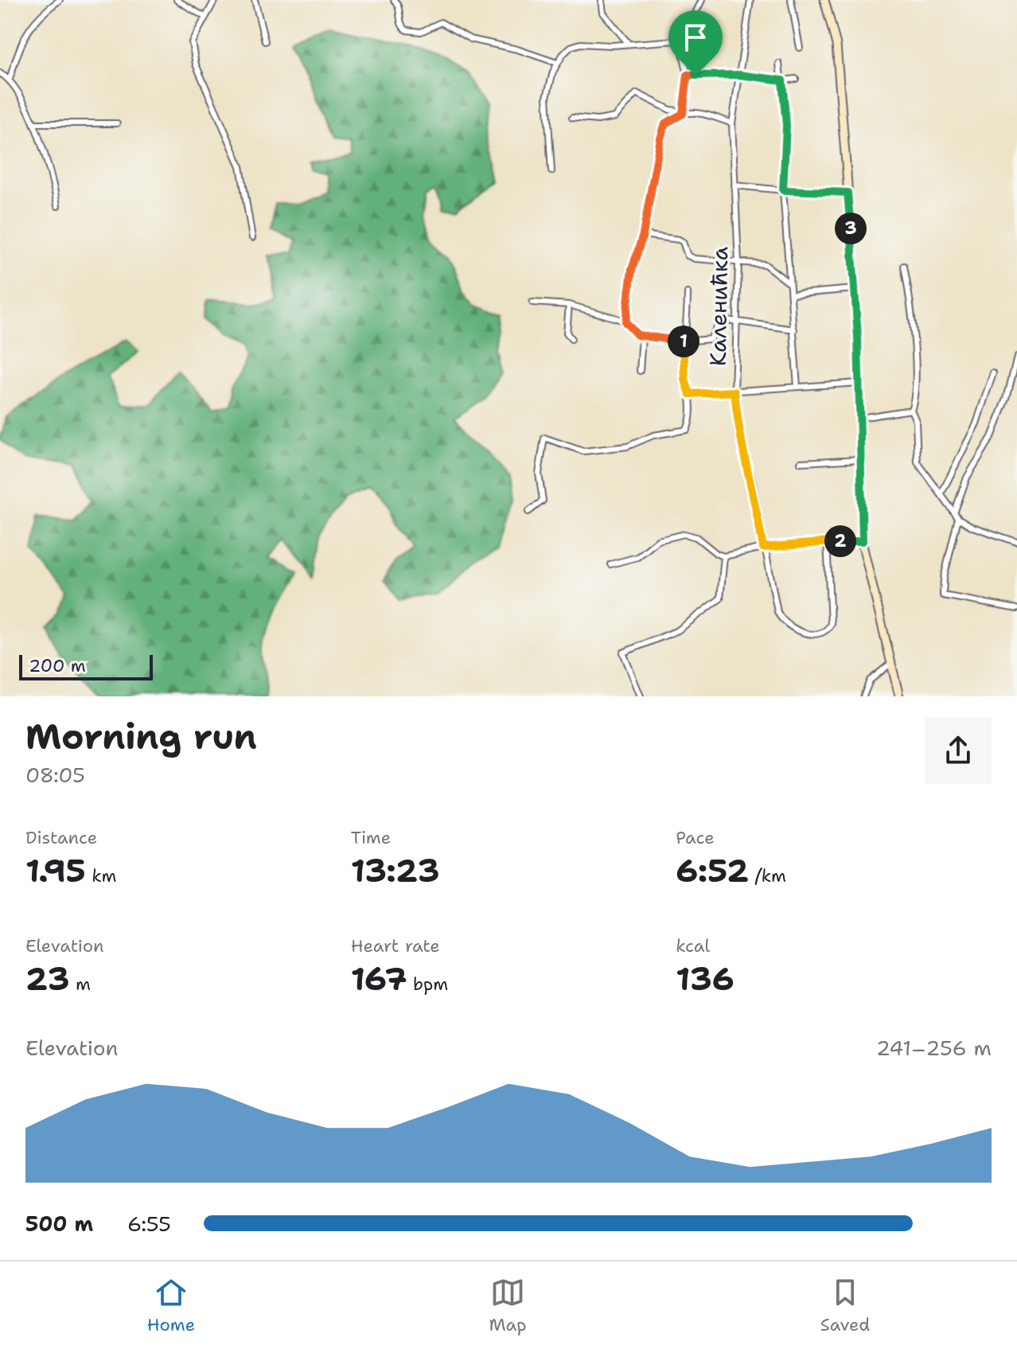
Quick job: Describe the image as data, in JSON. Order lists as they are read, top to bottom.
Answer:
{
  "streets": {
    "street": ["Каленићка"]
  },
  "scale_bar": "200 m",
  "page": {
    "pins": ["3", "1", "2"],
    "scale": "200 m",
    "heading": ["Morning run", "08:05"],
    "stats": [
      ["Distance", "1.95 km"],
      ["Time", "13:23"],
      ["Pace", "6:52 /km"],
      ["Elevation", "23 m"],
      ["Heart rate", "167 bpm"],
      ["kcal", "136"]
    ],
    "chart": ["Elevation", "241–256 m"],
    "list": [
      {
        "name": "500 m",
        "note": "6:55"
      }
    ],
    "tabs": ["Home", "Map", "Saved"]
  }
}
